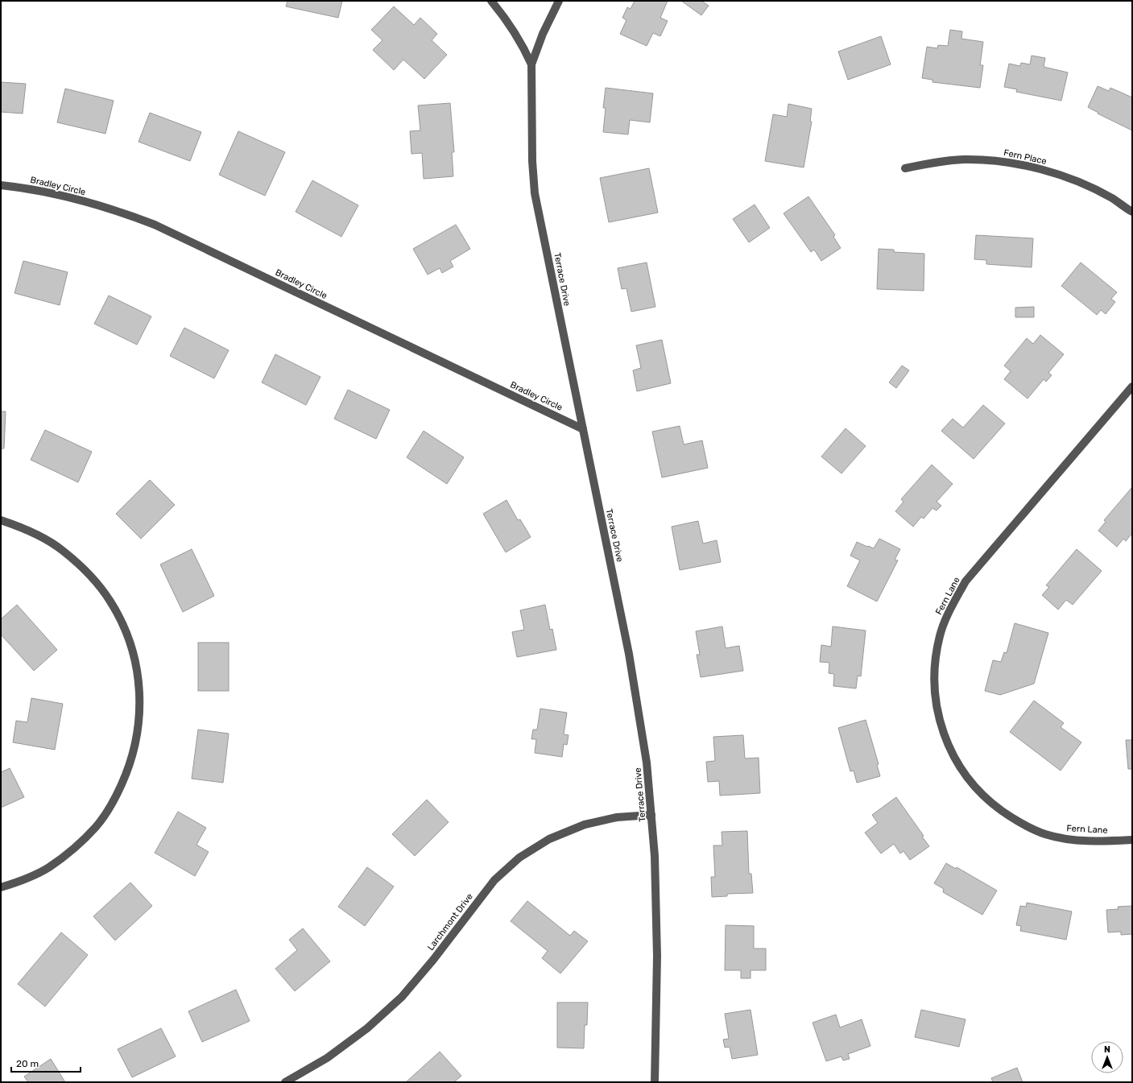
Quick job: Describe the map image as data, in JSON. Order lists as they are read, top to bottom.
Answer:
{
  "streets": {
    "street": [
      "Fern Place",
      "Bradley Circle",
      "Terrace Drive",
      "Fern Lane",
      "Larchmont Drive"
    ]
  },
  "crossings": [
    ["Bradley Circle", "Terrace Drive"],
    ["Terrace Drive", "Larchmont Drive"]
  ],
  "scale_bar": "20 m",
  "north": "top"
}
